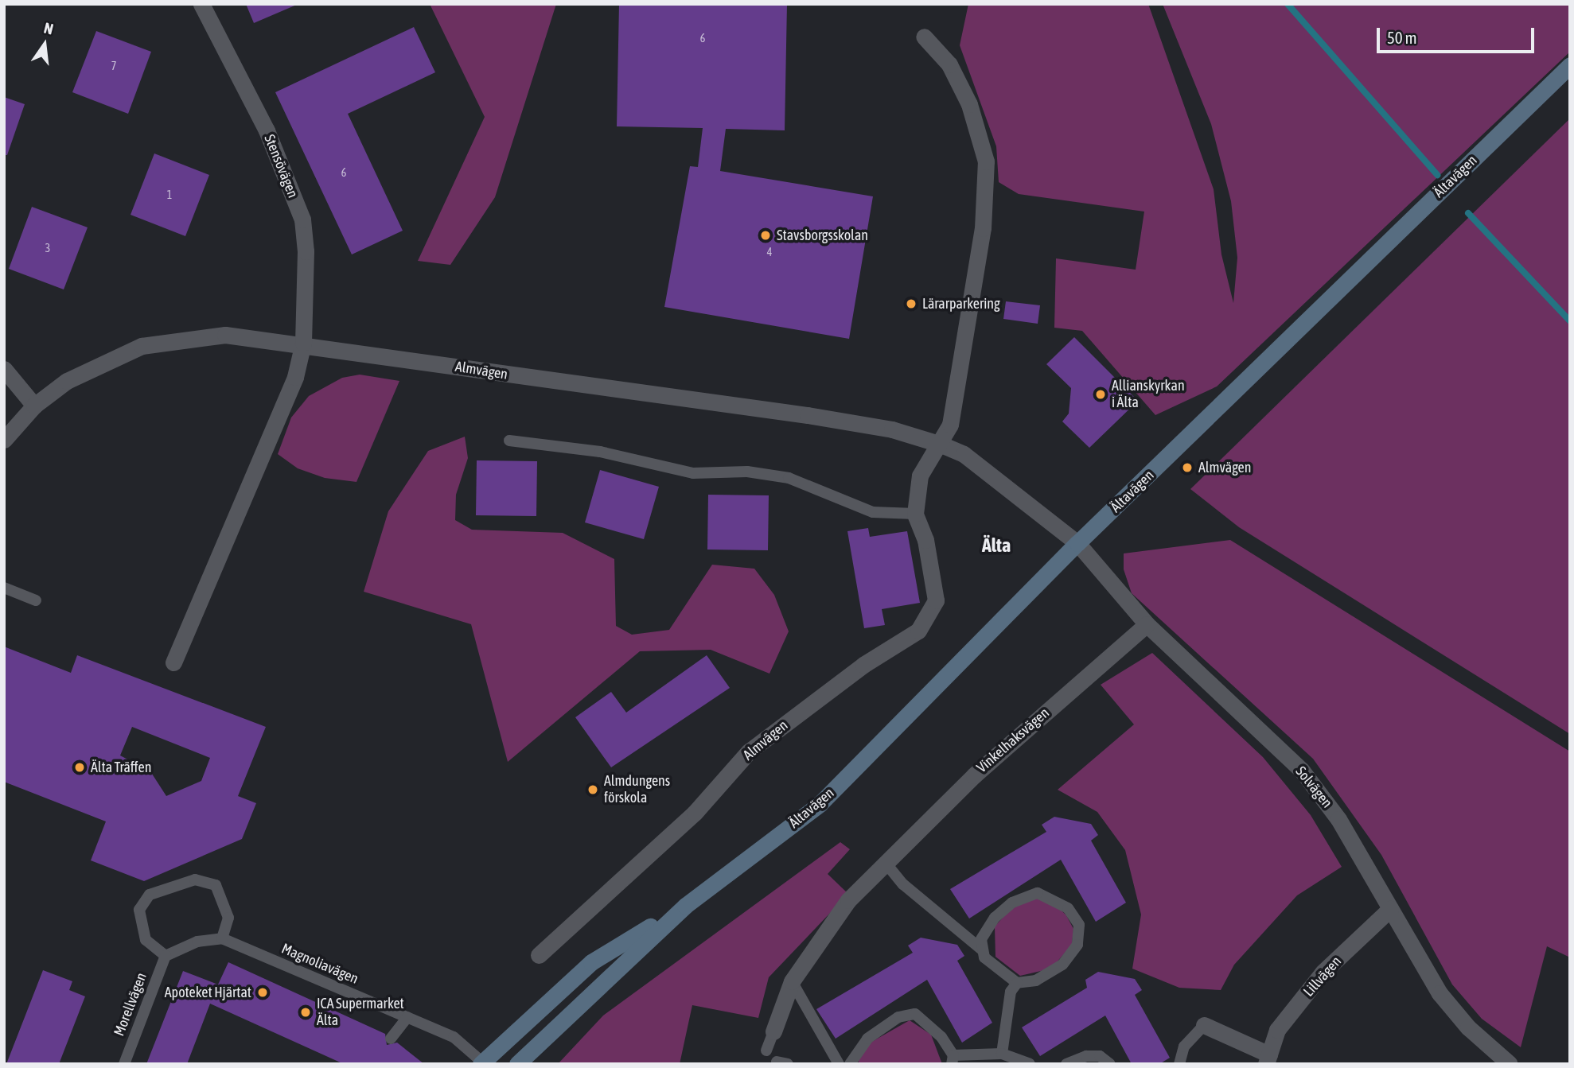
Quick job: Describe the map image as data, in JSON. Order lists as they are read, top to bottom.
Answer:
{
  "streets": {
    "main road": ["Ältavägen"],
    "street": [
      "Stensövägen",
      "Almvägen",
      "Vinkelhaksvägen",
      "Solvägen",
      "Lillvägen"
    ],
    "lane": ["Magnoliavägen", "Morellvägen"]
  },
  "crossings": [
    ["Stensövägen", "Almvägen"],
    ["Ältavägen", "Almvägen"],
    ["Ältavägen", "Solvägen"],
    ["Ältavägen", "Magnoliavägen"],
    ["Almvägen", "Solvägen"],
    ["Vinkelhaksvägen", "Solvägen"],
    ["Solvägen", "Lillvägen"],
    ["Magnoliavägen", "Morellvägen"]
  ],
  "districts": ["Älta"],
  "places": [
    "Stavsborgsskolan",
    "Lärarparkering",
    "Allianskyrkan i Älta",
    "Almvägen",
    "Älta Träffen",
    "Almdungens förskola",
    "Apoteket Hjärtat",
    "ICA Supermarket Älta"
  ],
  "house_numbers": [
    "6",
    "7",
    "6",
    "1",
    "3",
    "4"
  ],
  "scale_bar": "50 m",
  "north": "top"
}
